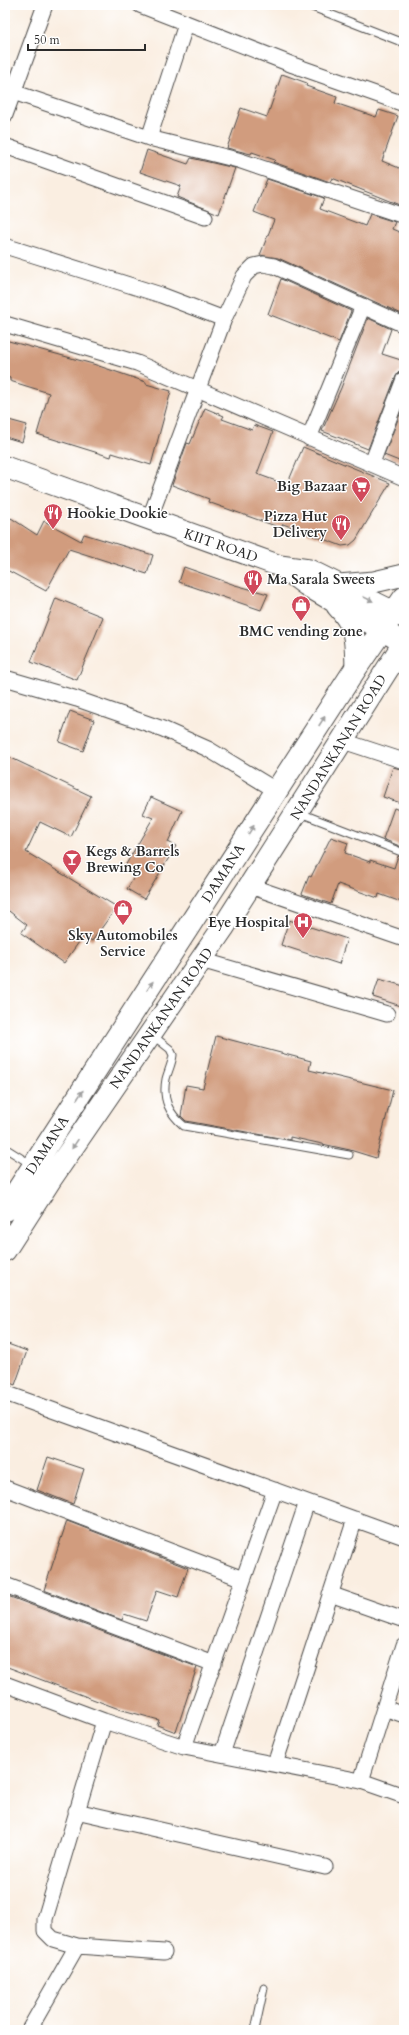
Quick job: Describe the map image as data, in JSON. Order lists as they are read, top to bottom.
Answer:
{
  "streets": {
    "main road": ["KIIT ROAD", "NANDANKANAN ROAD", "DAMANA"]
  },
  "crossings": [
    ["KIIT ROAD", "NANDANKANAN ROAD"],
    ["KIIT ROAD", "DAMANA"]
  ],
  "one_way": ["NANDANKANAN ROAD", "DAMANA"],
  "places": {
    "supermarket": ["Big Bazaar"],
    "restaurant": ["Hookie Dookie", "Pizza Hut Delivery", "Ma Sarala Sweets"],
    "shop": ["BMC vending zone", "Sky Automobiles Service"],
    "bar": ["Kegs & Barrels Brewing Co"],
    "hospital": ["Eye Hospital"]
  },
  "scale_bar": "50 m"
}
